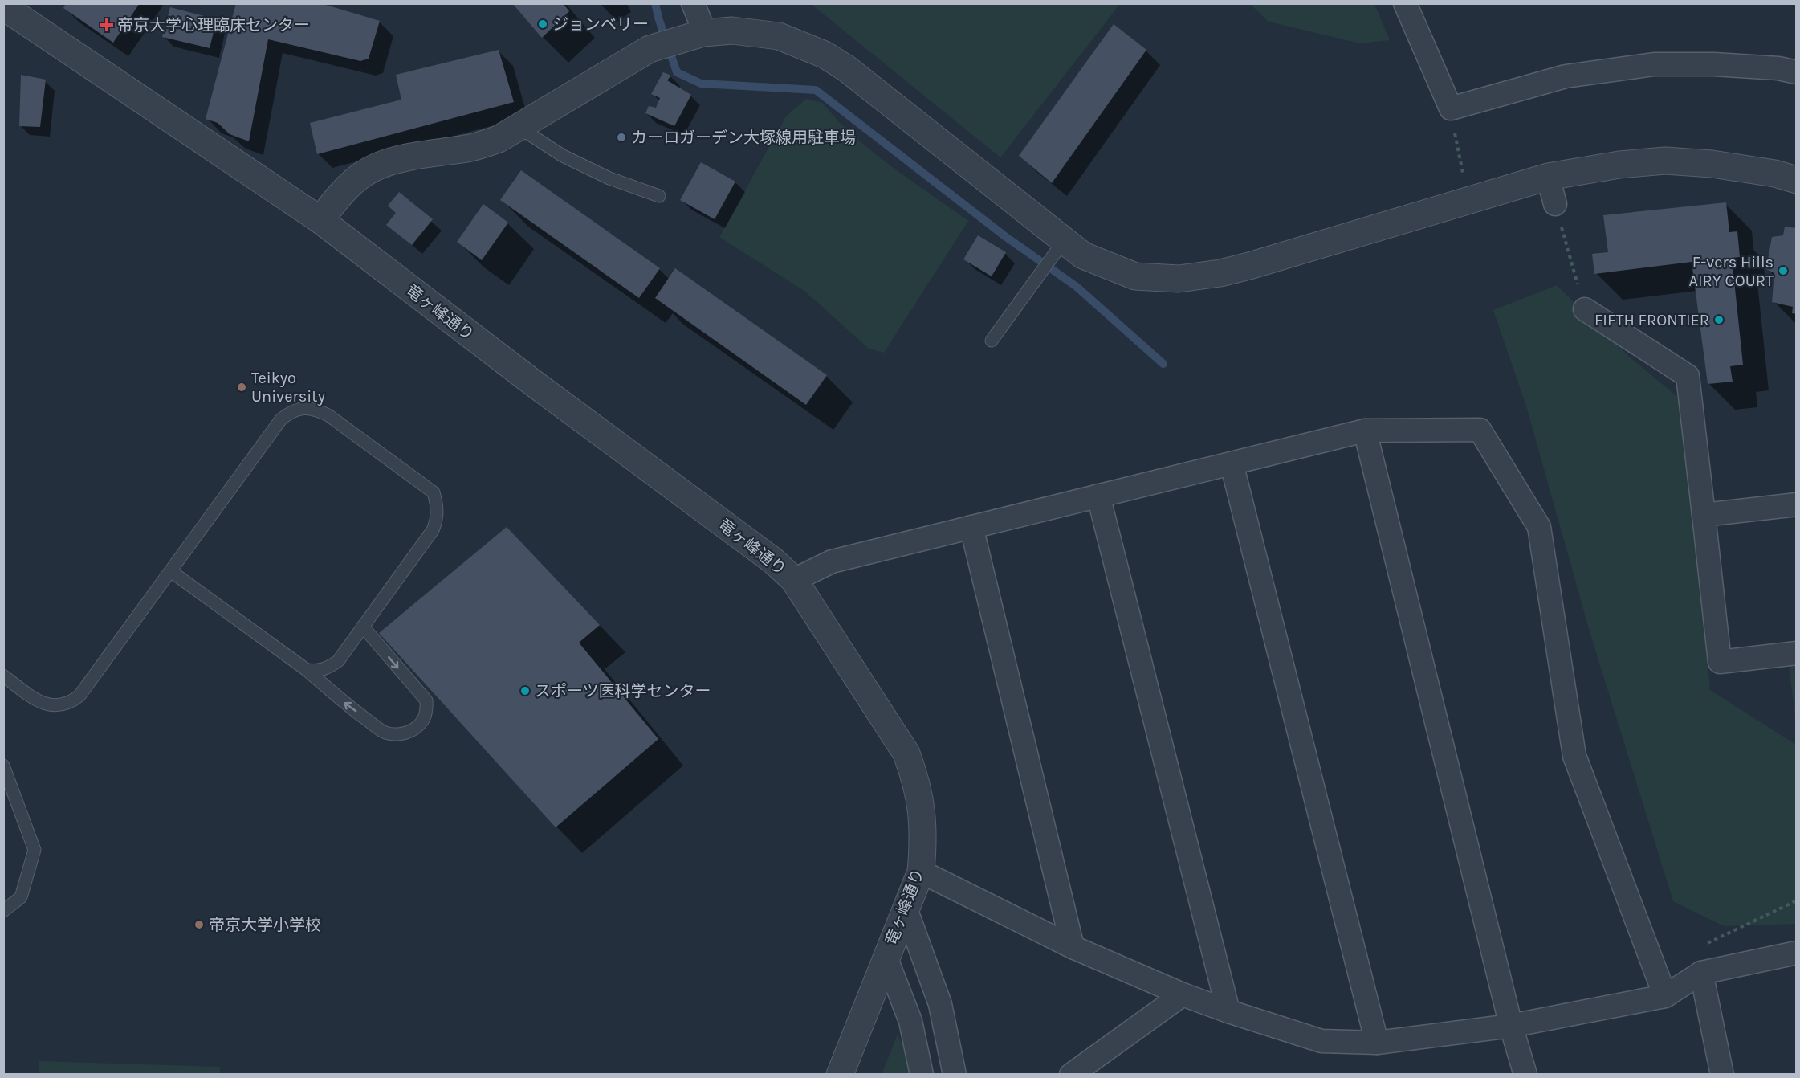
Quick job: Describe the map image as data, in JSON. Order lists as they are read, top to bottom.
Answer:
{
  "streets": {
    "street": ["竜ヶ峰通り"]
  },
  "places": {
    "other": [
      "ジョンベリー",
      "カーロガーデン大塚線用駐車場",
      "F-vers Hills AIRY COURT",
      "FIFTH FRONTIER",
      "Teikyo University",
      "スポーツ医科学センター",
      "帝京大学小学校"
    ],
    "health": ["帝京大学心理臨床センター"]
  }
}
